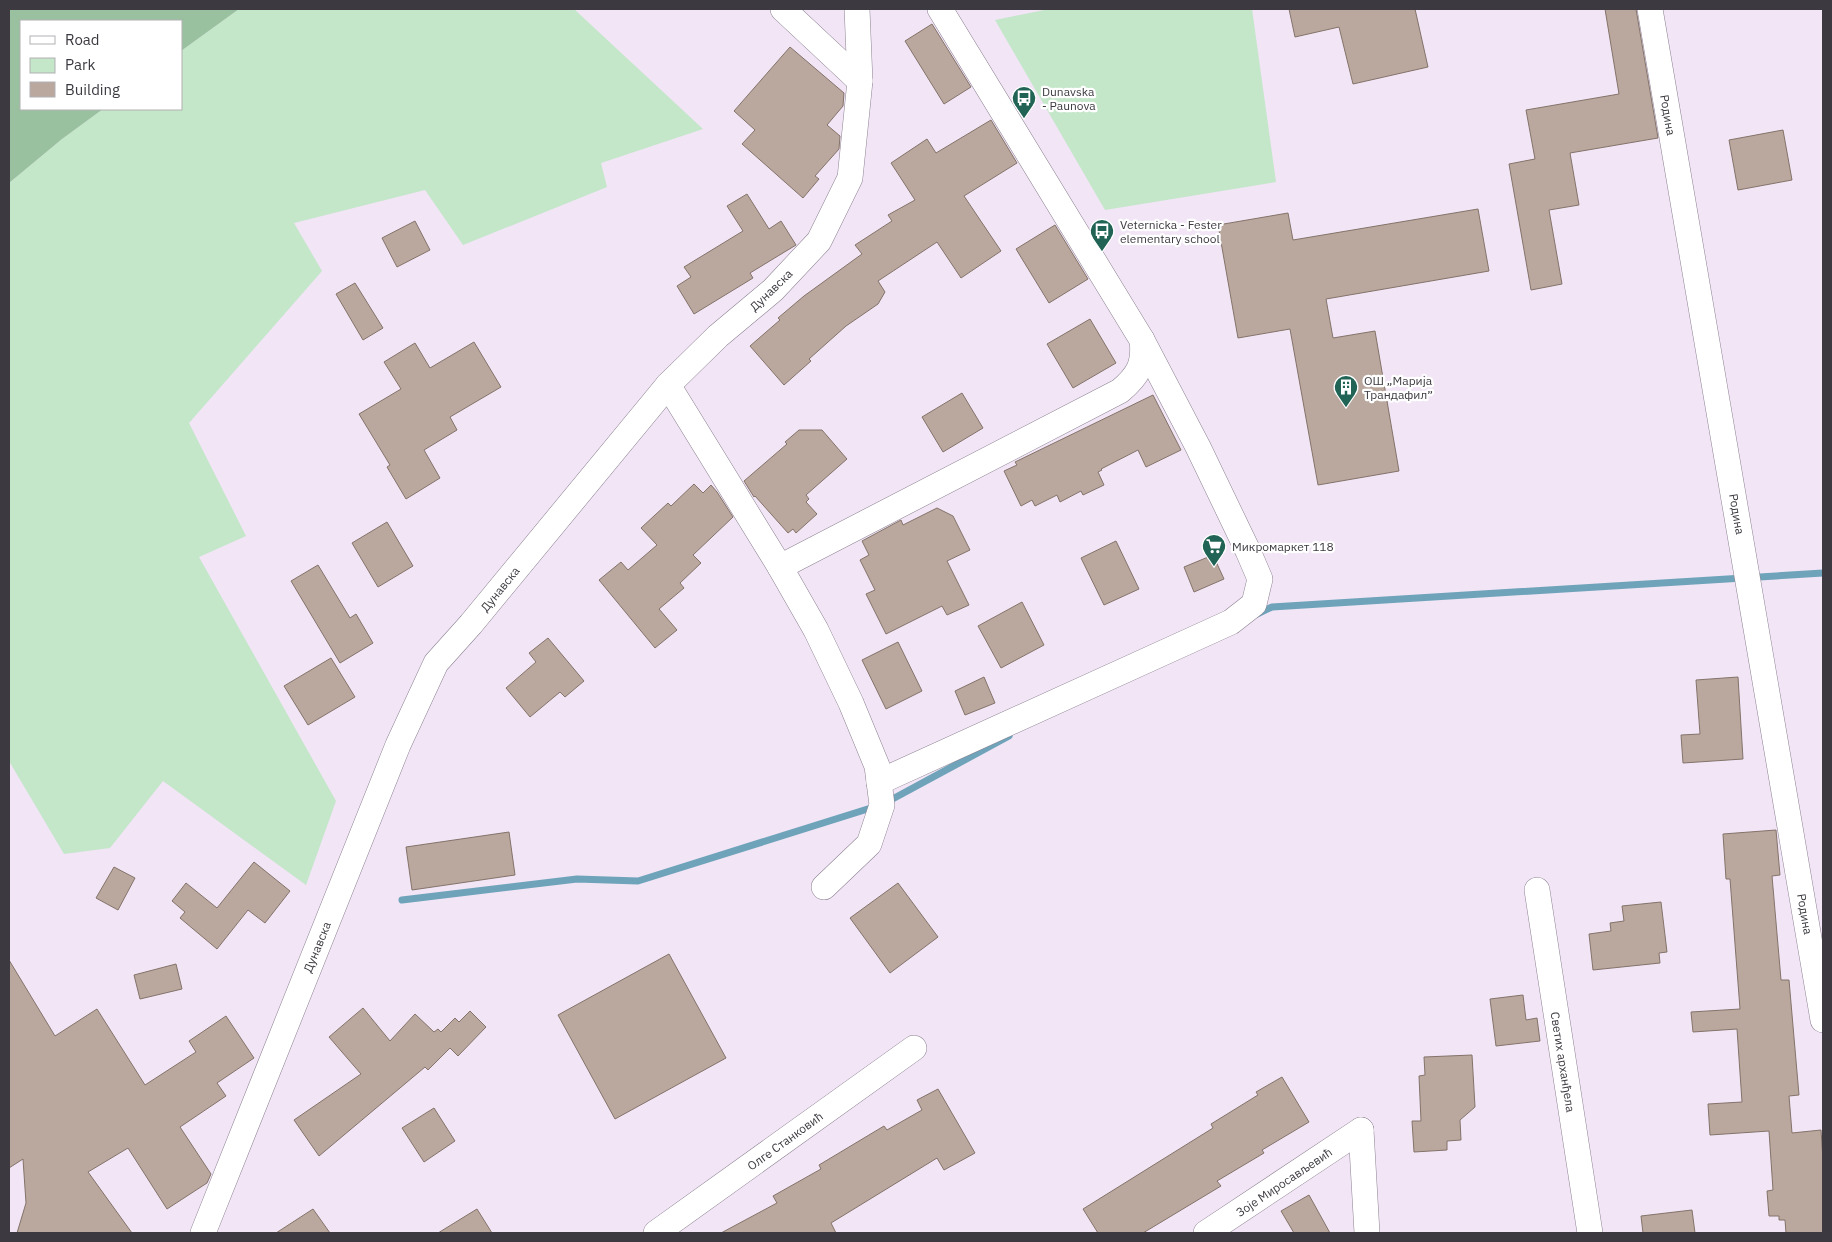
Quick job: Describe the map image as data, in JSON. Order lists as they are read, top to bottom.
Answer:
{
  "streets": {
    "street": [
      "Родина",
      "Дунавска",
      "Светих арханђела",
      "Олге Станковић",
      "Зоје Миросављевић"
    ]
  },
  "places": {
    "bus stop": ["Dunavska - Paunova", "Veternicka - Fester elementary school"],
    "building": ["ОШ „Марија Трандафил”"],
    "supermarket": ["Микромаркет 118"]
  },
  "legend": ["Road", "Park", "Building"]
}
